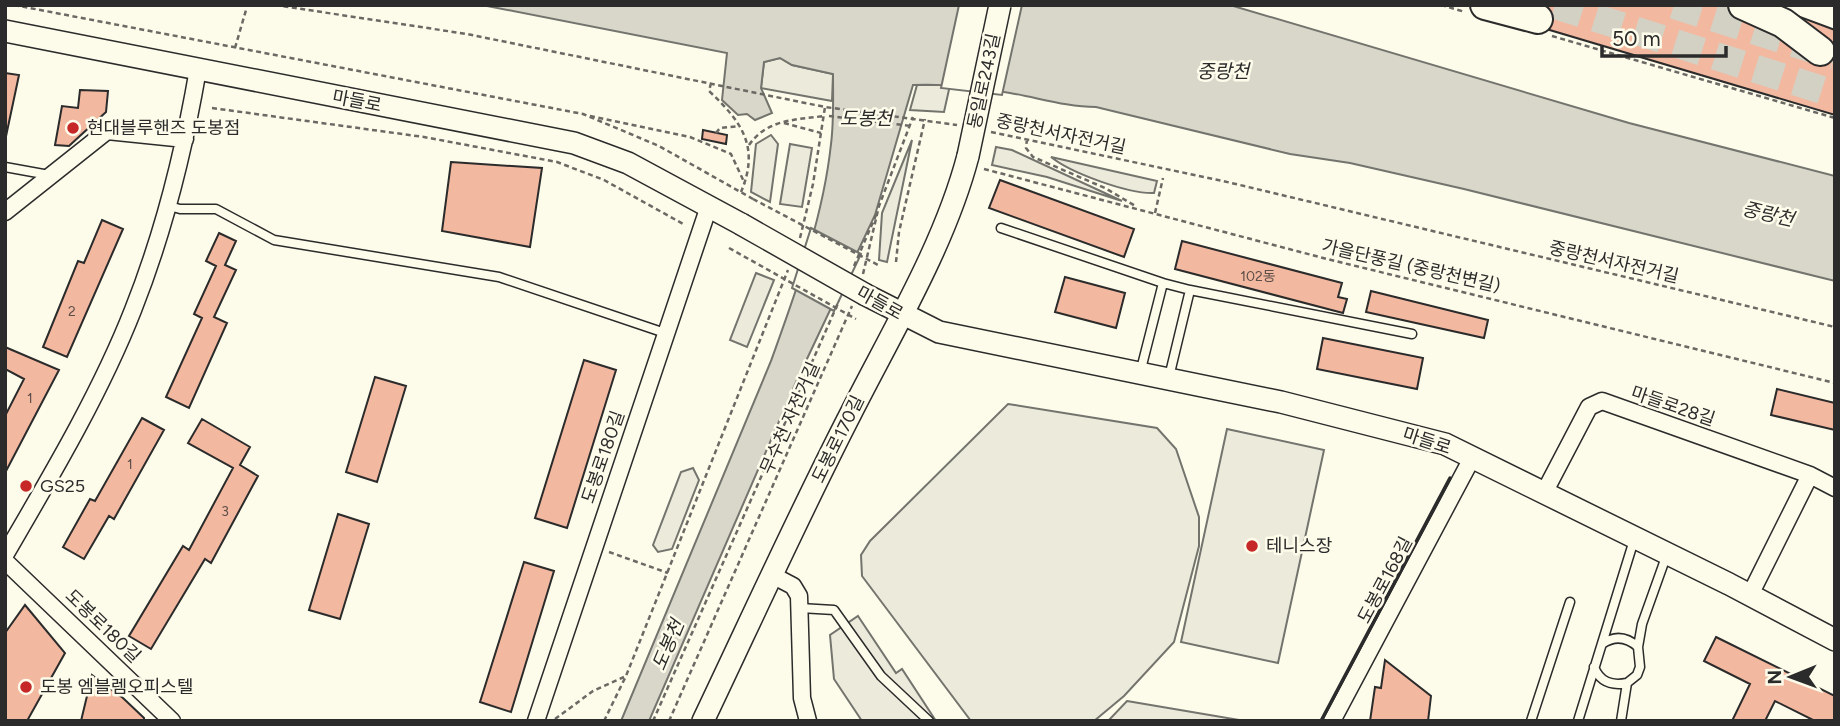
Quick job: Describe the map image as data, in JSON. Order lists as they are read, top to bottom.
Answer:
{
  "streets": {
    "street": [
      "동일로243길",
      "마들로",
      "마들로28길",
      "도봉로170길",
      "도봉로180길",
      "도봉로168길"
    ],
    "path": ["중랑천서자전거길", "가을단풍길 (중랑천변길)", "무수천 자전거길"]
  },
  "crossings": [
    ["동일로243길", "가을단풍길 (중랑천변길)"],
    ["동일로243길", "도봉로170길"],
    ["마들로", "마들로28길"],
    ["마들로", "무수천 자전거길"],
    ["마들로", "도봉로170길"],
    ["마들로", "도봉로180길"],
    ["마들로", "도봉로168길"],
    ["가을단풍길 (중랑천변길)", "도봉로170길"]
  ],
  "water": ["중랑천", "도봉천"],
  "places": [
    "현대블루핸즈 도봉점",
    "GS25",
    "테니스장",
    "도봉 엠블렘오피스텔"
  ],
  "house_numbers": [
    "102동",
    "2",
    "1",
    "1",
    "3"
  ],
  "scale_bar": "50 m",
  "north": "left"
}
